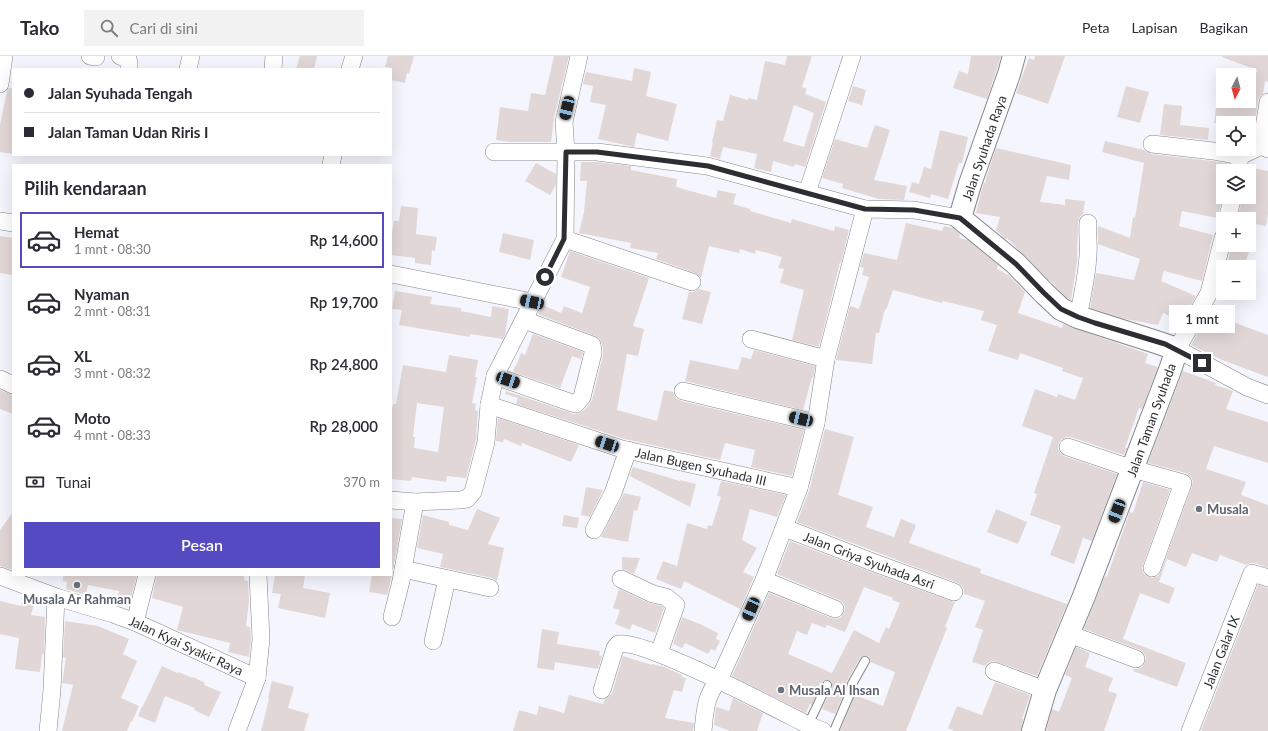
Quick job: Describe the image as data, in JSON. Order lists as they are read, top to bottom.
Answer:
{
  "streets": {
    "street": [
      "Jalan Syuhada Raya",
      "Jalan Taman Syuhada",
      "Jalan Bugen Syuhada III",
      "Jalan Griya Syuhada Asri",
      "Jalan Kyai Syakir Raya",
      "Jalan Galar IX"
    ]
  },
  "crossings": [
    ["Jalan Syuhada Raya", "Jalan Taman Syuhada"]
  ],
  "places": ["Musala", "Musala Ar Rahman", "Musala Al Ihsan"],
  "north": "bottom",
  "page": {
    "header": "Tako",
    "search": "Cari di sini",
    "nav": ["Peta", "Lapisan", "Bagikan"],
    "map_buttons": ["+", "−"],
    "banner": ["Jalan Syuhada Tengah", "Jalan Taman Udan Riris I"],
    "heading": "Pilih kendaraan",
    "list": [
      {
        "name": "Hemat",
        "note": "1 mnt · 08:30",
        "value": "Rp 14,600"
      },
      {
        "name": "Nyaman",
        "note": "2 mnt · 08:31",
        "value": "Rp 19,700"
      },
      {
        "name": "XL",
        "note": "3 mnt · 08:32",
        "value": "Rp 24,800"
      },
      {
        "name": "Moto",
        "note": "4 mnt · 08:33",
        "value": "Rp 28,000"
      }
    ],
    "bubble": "1 mnt",
    "pay": ["Tunai", "370 m"],
    "buttons": "Pesan"
  }
}
